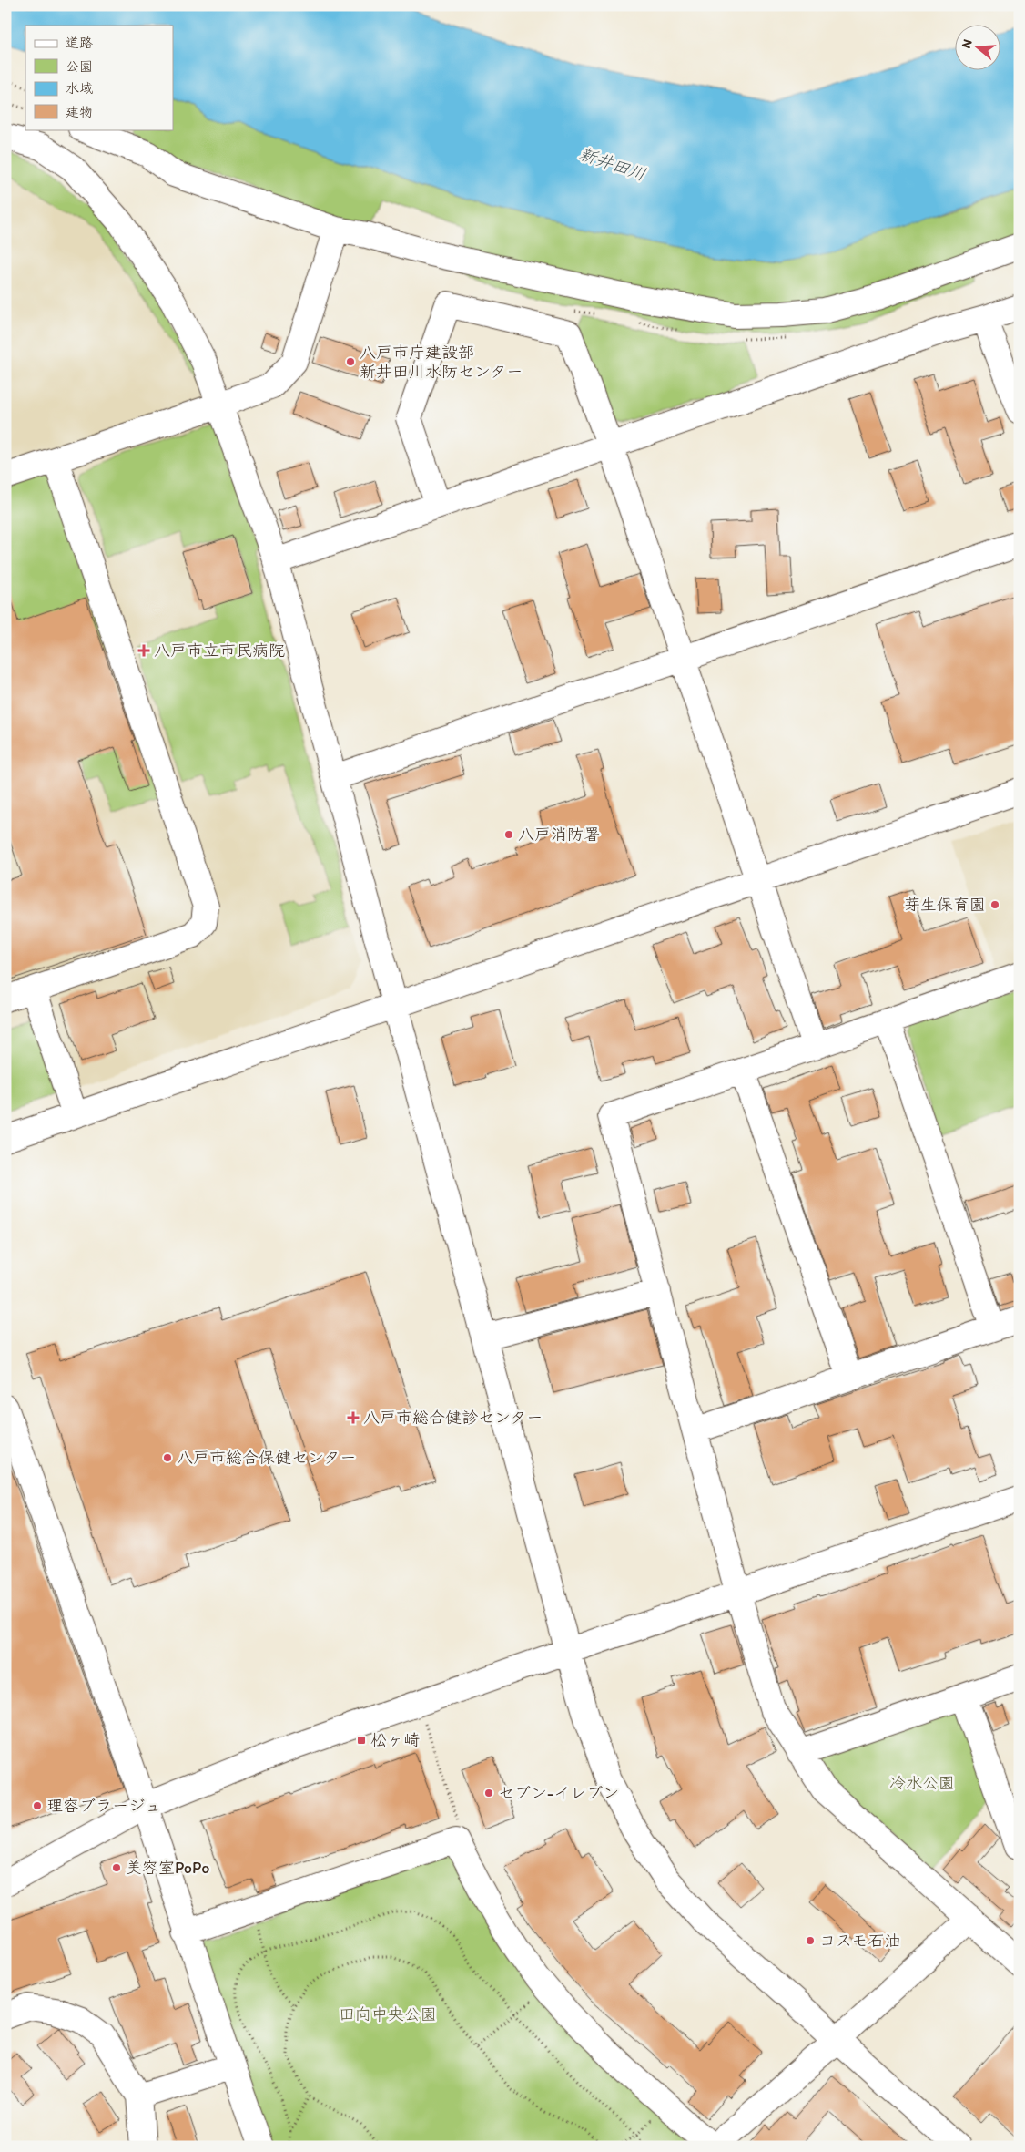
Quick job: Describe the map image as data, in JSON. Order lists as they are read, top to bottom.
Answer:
{
  "water": ["新井田川"],
  "parks": ["冷水公園", "田向中央公園"],
  "places": {
    "other": [
      "八戸市庁建設部 新井田川水防センター",
      "八戸消防署",
      "芽生保育園",
      "八戸市総合保健センター",
      "セブン-イレブン",
      "理容ブラージュ",
      "美容室PoPo",
      "コスモ石油"
    ],
    "health": ["八戸市立市民病院", "八戸市総合健診センター"],
    "transit": ["松ヶ崎"]
  },
  "legend": [
    "道路",
    "公園",
    "水域",
    "建物"
  ],
  "north": "left"
}
